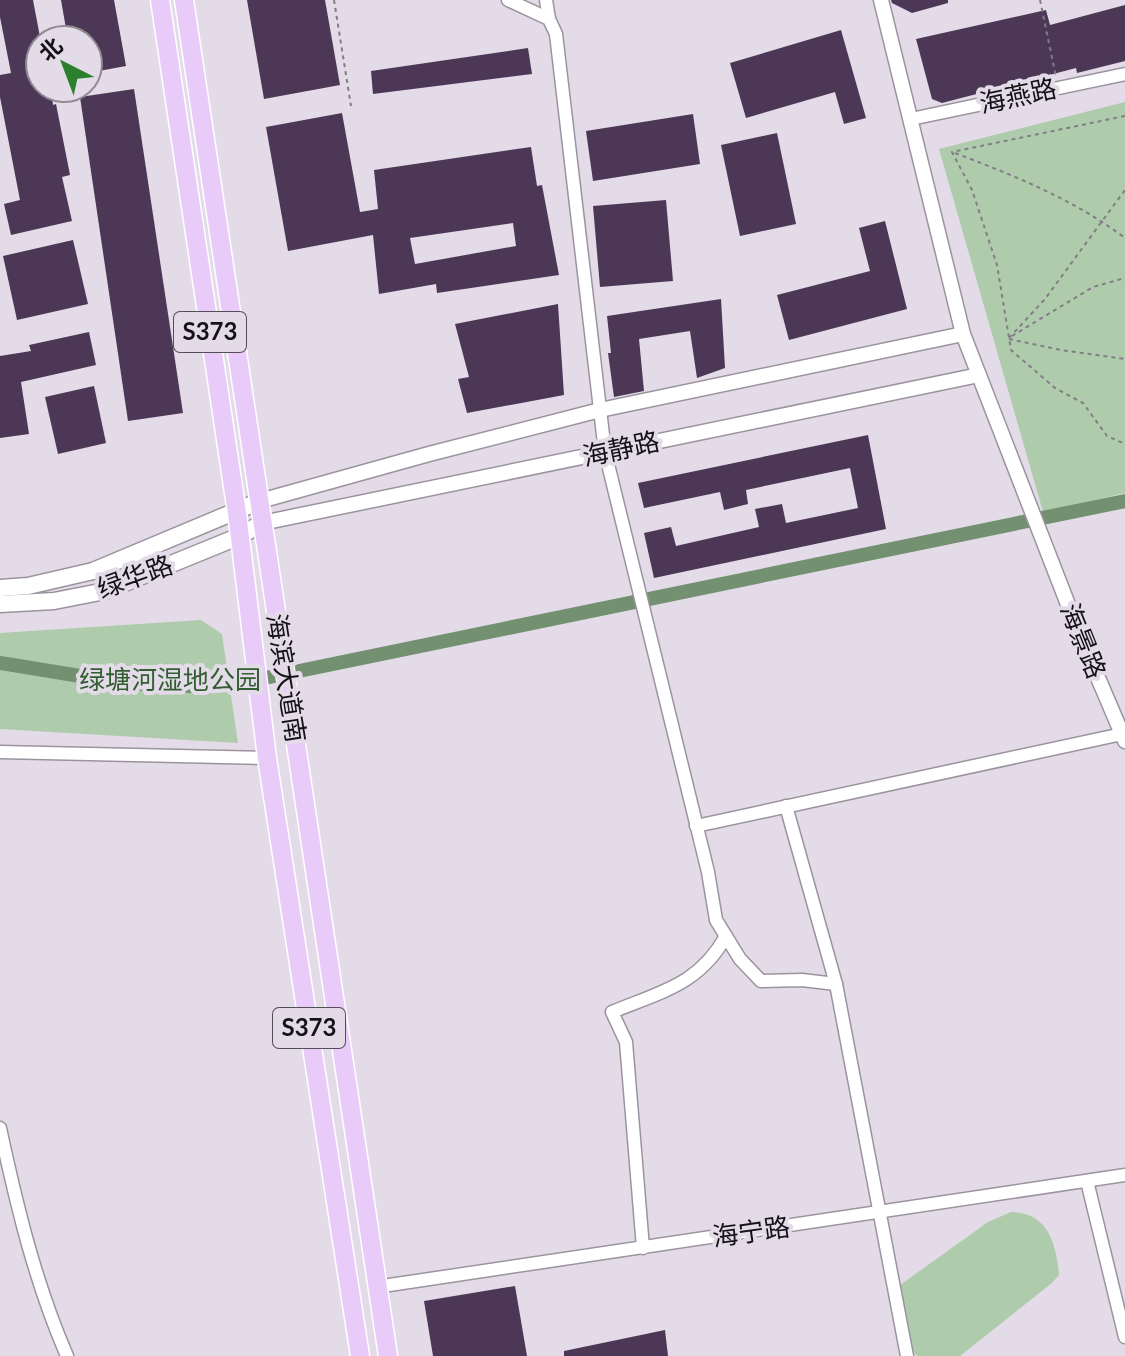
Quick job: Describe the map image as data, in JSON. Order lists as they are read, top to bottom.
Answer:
{
  "streets": {
    "main road": ["S373", "绿华路", "海滨大道南"],
    "street": [
      "海燕路",
      "海静路",
      "海景路",
      "海宁路"
    ]
  },
  "crossings": [
    ["海燕路", "海景路"],
    ["海静路", "绿华路"],
    ["海静路", "海景路"],
    ["海静路", "海滨大道南"],
    ["绿华路", "海滨大道南"],
    ["海滨大道南", "海宁路"]
  ],
  "parks": ["绿塘河湿地公园"],
  "north": "top left"
}
